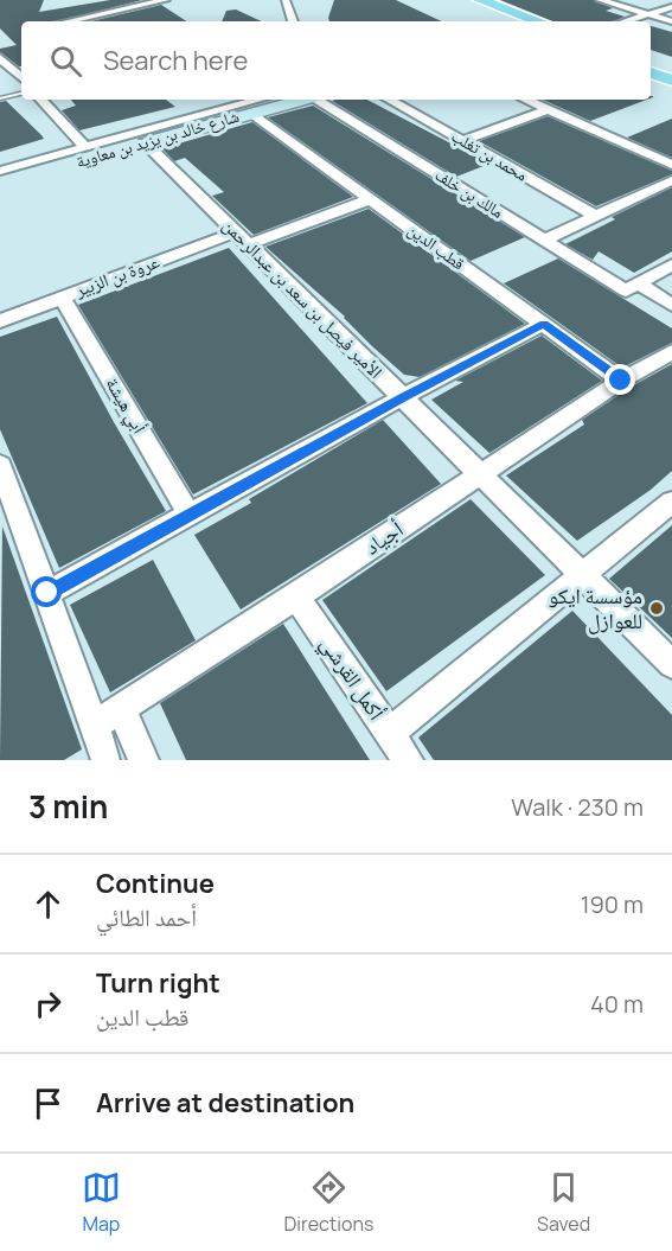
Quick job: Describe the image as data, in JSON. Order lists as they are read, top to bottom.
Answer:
{
  "streets": {
    "main road": ["شارع خالد بن يزيد بن معاوية"],
    "street": [
      "محمد بن تغلب",
      "مالك بن خلف",
      "قطب الدين",
      "عروة بن الزبير",
      "الأمير فيصل بن سعد بن عبدالرحمن",
      "أبي هيشة",
      "أجياد",
      "أكمل القرشي"
    ]
  },
  "crossings": [
    ["شارع خالد بن يزيد بن معاوية", "قطب الدين"],
    ["شارع خالد بن يزيد بن معاوية", "الأمير فيصل بن سعد بن عبدالرحمن"],
    ["قطب الدين", "عروة بن الزبير"],
    ["قطب الدين", "أجياد"],
    ["عروة بن الزبير", "الأمير فيصل بن سعد بن عبدالرحمن"],
    ["عروة بن الزبير", "أبي هيشة"],
    ["الأمير فيصل بن سعد بن عبدالرحمن", "أجياد"],
    ["أجياد", "أكمل القرشي"]
  ],
  "places": ["مؤسسة ايكو للعوازل"],
  "page": {
    "search": "Search here",
    "heading": ["3 min", "Walk · 230 m"],
    "list": [
      ["Continue", "أحمد الطائي", "190 m"],
      ["Turn right", "قطب الدين", "40 m"],
      "Arrive at destination"
    ],
    "nav": ["Map", "Directions", "Saved"]
  }
}
